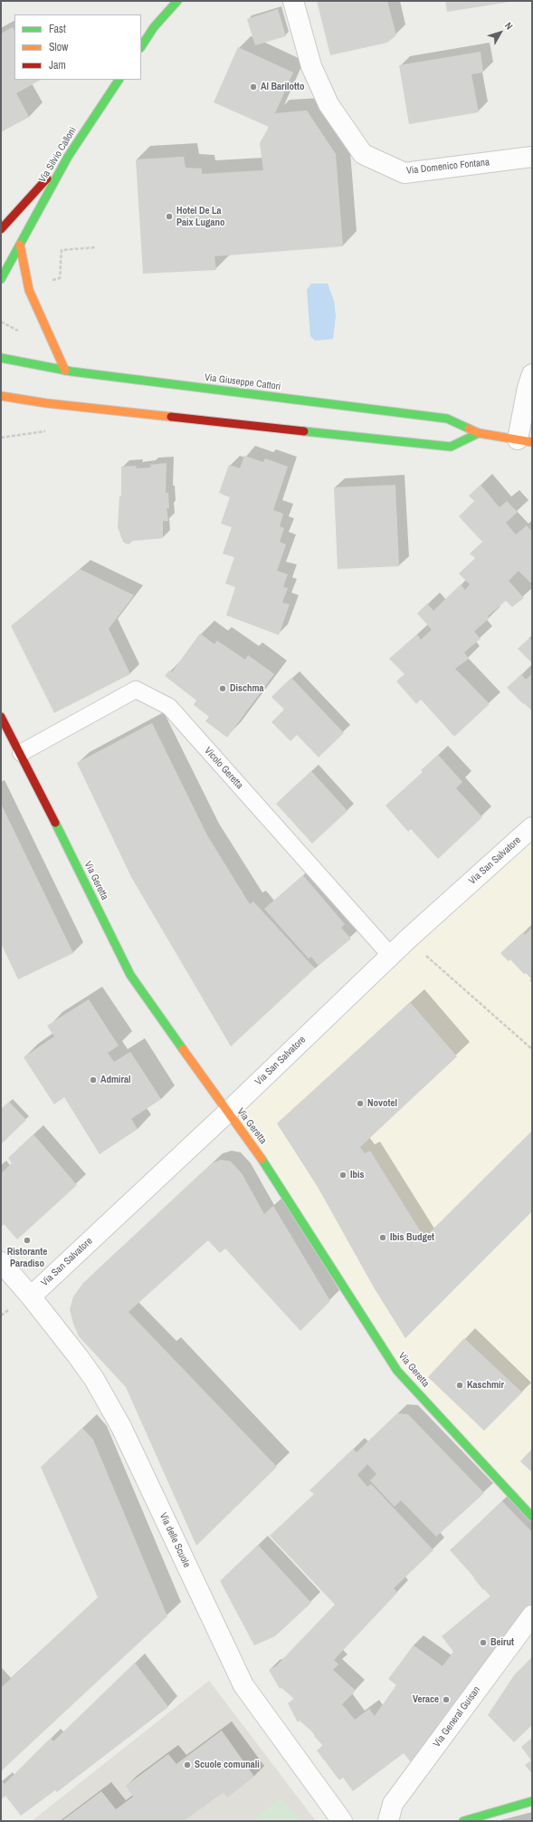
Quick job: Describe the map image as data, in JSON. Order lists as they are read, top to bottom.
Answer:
{
  "streets": {
    "main road": ["Via Silvio Calloni", "Via Giuseppe Cattori", "Via Geretta"],
    "street": [
      "Via Domenico Fontana",
      "Via San Salvatore",
      "Via delle Scuole",
      "Via General Guisan"
    ],
    "lane": ["Vicolo Geretta"]
  },
  "crossings": [
    ["Vicolo Geretta", "Via San Salvatore"],
    ["Vicolo Geretta", "Via Geretta"],
    ["Via San Salvatore", "Via Geretta"],
    ["Via San Salvatore", "Via delle Scuole"]
  ],
  "places": [
    "Al Barilotto",
    "Hotel De La Paix Lugano",
    "Dischma",
    "Admiral",
    "Novotel",
    "Ibis",
    "Ibis Budget",
    "Ristorante Paradiso",
    "Kaschmir",
    "Beirut",
    "Verace",
    "Scuole comunali"
  ],
  "legend": ["Fast", "Slow", "Jam"],
  "north": "top right"
}
